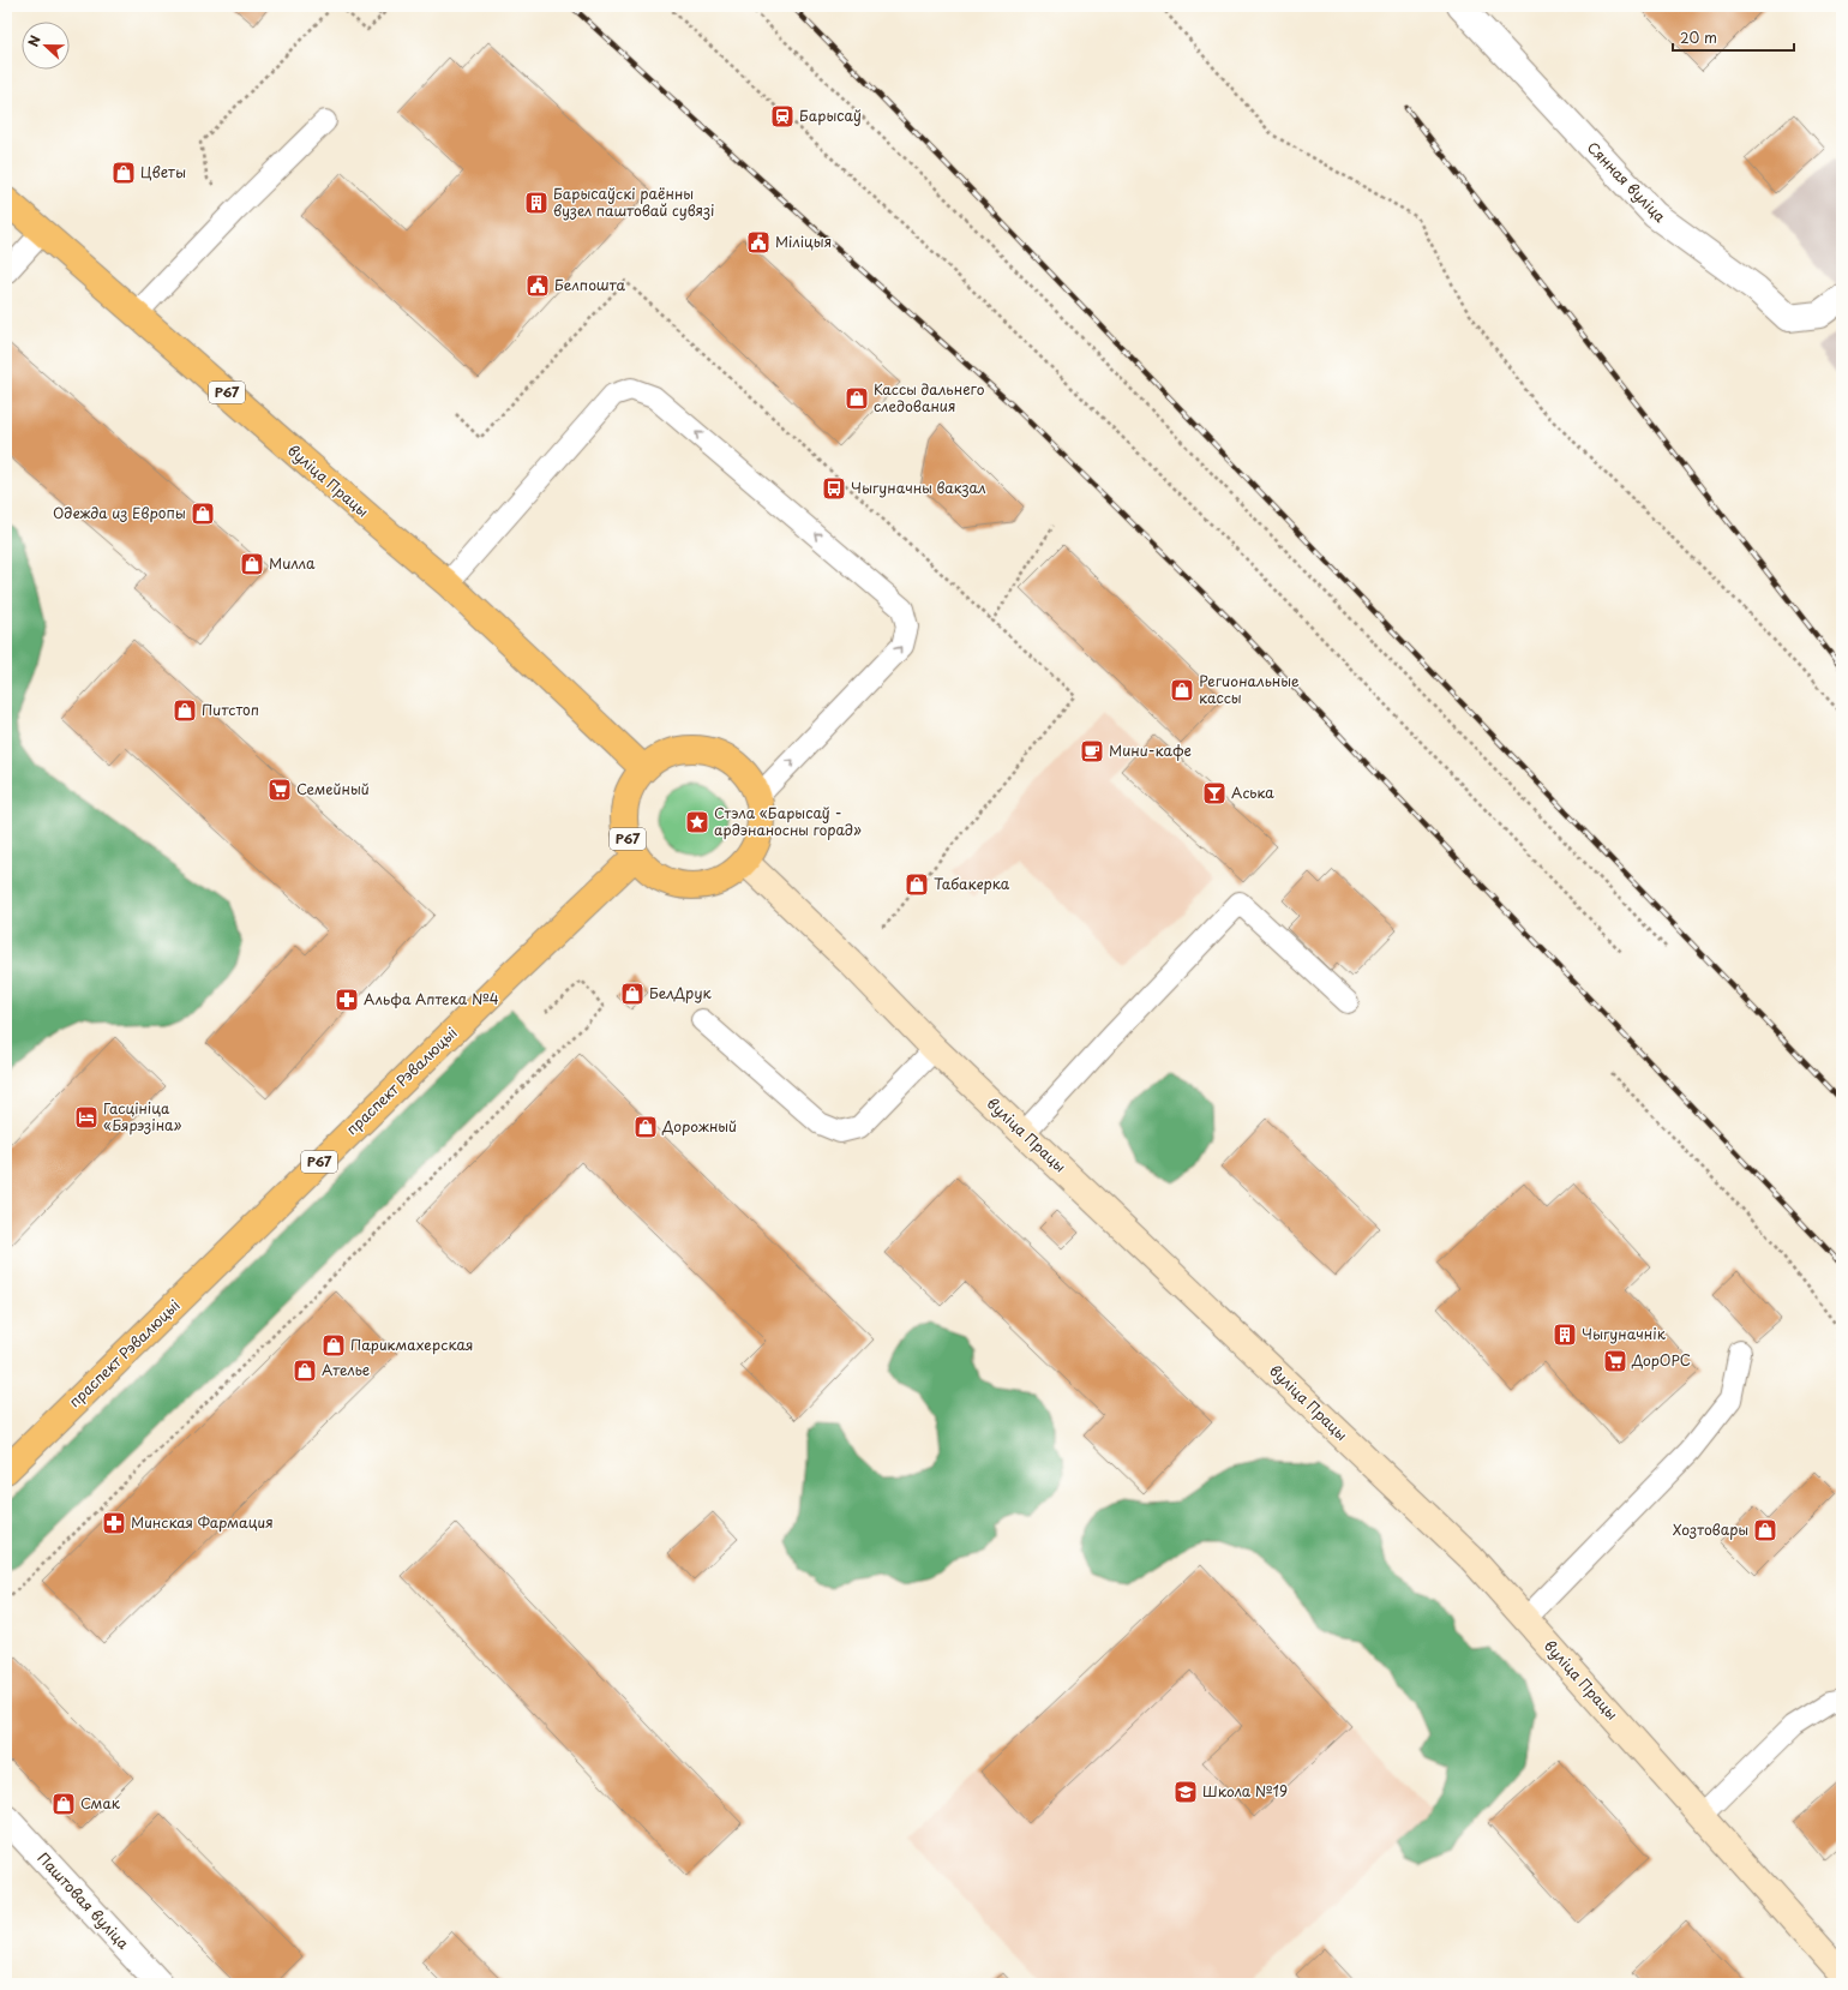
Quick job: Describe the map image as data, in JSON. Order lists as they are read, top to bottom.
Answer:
{
  "streets": {
    "main road": ["Р67", "вуліца Працы", "праспект Рэвалюцыі"],
    "street": ["Сянная вуліца", "Паштовая вуліца"]
  },
  "crossings": [
    ["Р67", "вуліца Працы"],
    ["Р67", "праспект Рэвалюцыі"],
    ["вуліца Працы", "праспект Рэвалюцыі"]
  ],
  "places": {
    "station": ["Барысаў"],
    "shop": [
      "Цветы",
      "Кассы дальнего следования",
      "Одежда из Европы",
      "Милла",
      "Региональные кассы",
      "Питстоп",
      "Табакерка",
      "БелДрук",
      "Дорожный",
      "Парикмахерская",
      "Ателье",
      "Хозтовары",
      "Смак"
    ],
    "building": ["Барысаўскі раённы вузел паштовай сувязі", "Чыгуначнік"],
    "public building": ["Міліцыя", "Белпошта"],
    "bus stop": ["Чыгуначны вакзал"],
    "cafe": ["Мини-кафе"],
    "supermarket": ["Семейный", "ДорОРС"],
    "bar": ["Аська"],
    "place": ["Стэла «Барысаў - ардэнаносны горад»"],
    "pharmacy": ["Альфа Аптека №4", "Минская Фармация"],
    "hotel": ["Гасцініца «Бярэзіна»"],
    "school or university": ["Школа №19"]
  },
  "scale_bar": "20 m",
  "north": "left"
}
